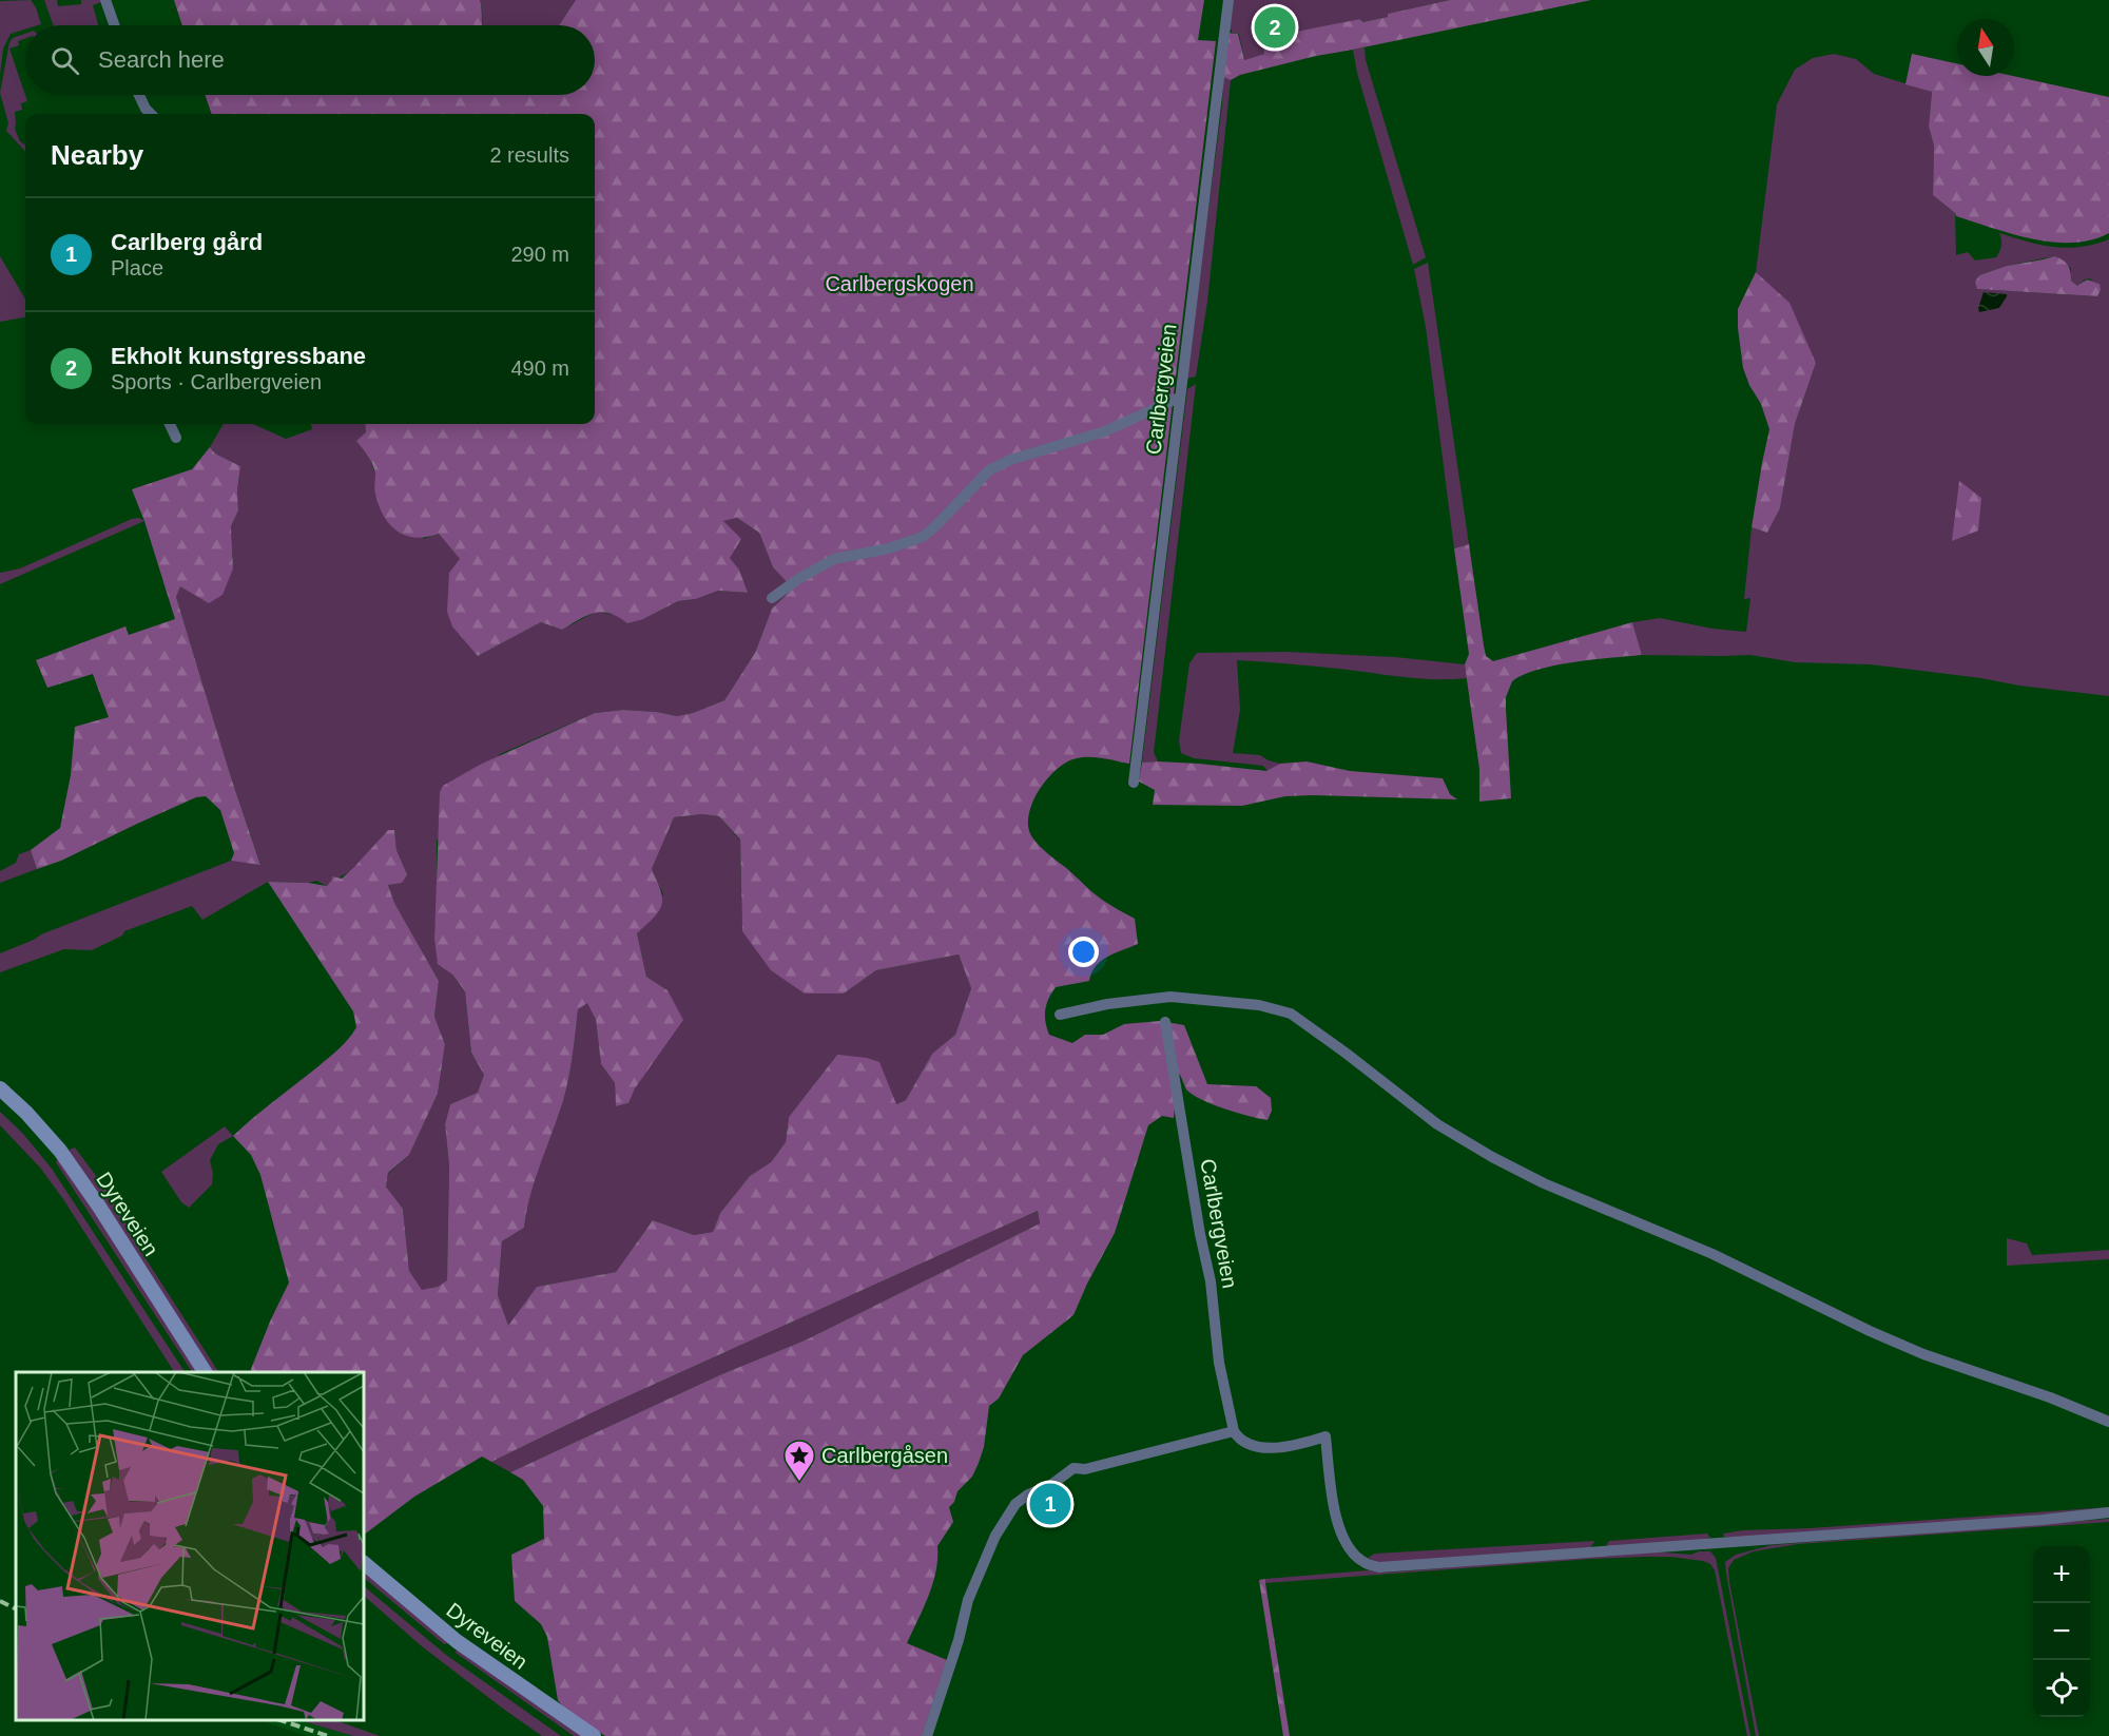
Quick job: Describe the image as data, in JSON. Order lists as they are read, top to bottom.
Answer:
{
  "streets": {
    "main road": ["Dyreveien"],
    "street": ["Carlbergveien"]
  },
  "parks": ["Carlbergskogen"],
  "places": {
    "place": ["Carlbergåsen"]
  },
  "north": "top",
  "page": {
    "pins": ["2", "1"],
    "search": "Search here",
    "heading": ["Nearby", "2 results"],
    "list": [
      {
        "mark": "1",
        "name": "Carlberg gård",
        "note": "Place",
        "value": "290 m"
      },
      {
        "mark": "2",
        "name": "Ekholt kunstgressbane",
        "note": "Sports · Carlbergveien",
        "value": "490 m"
      }
    ],
    "map_buttons": ["+", "−"]
  }
}
